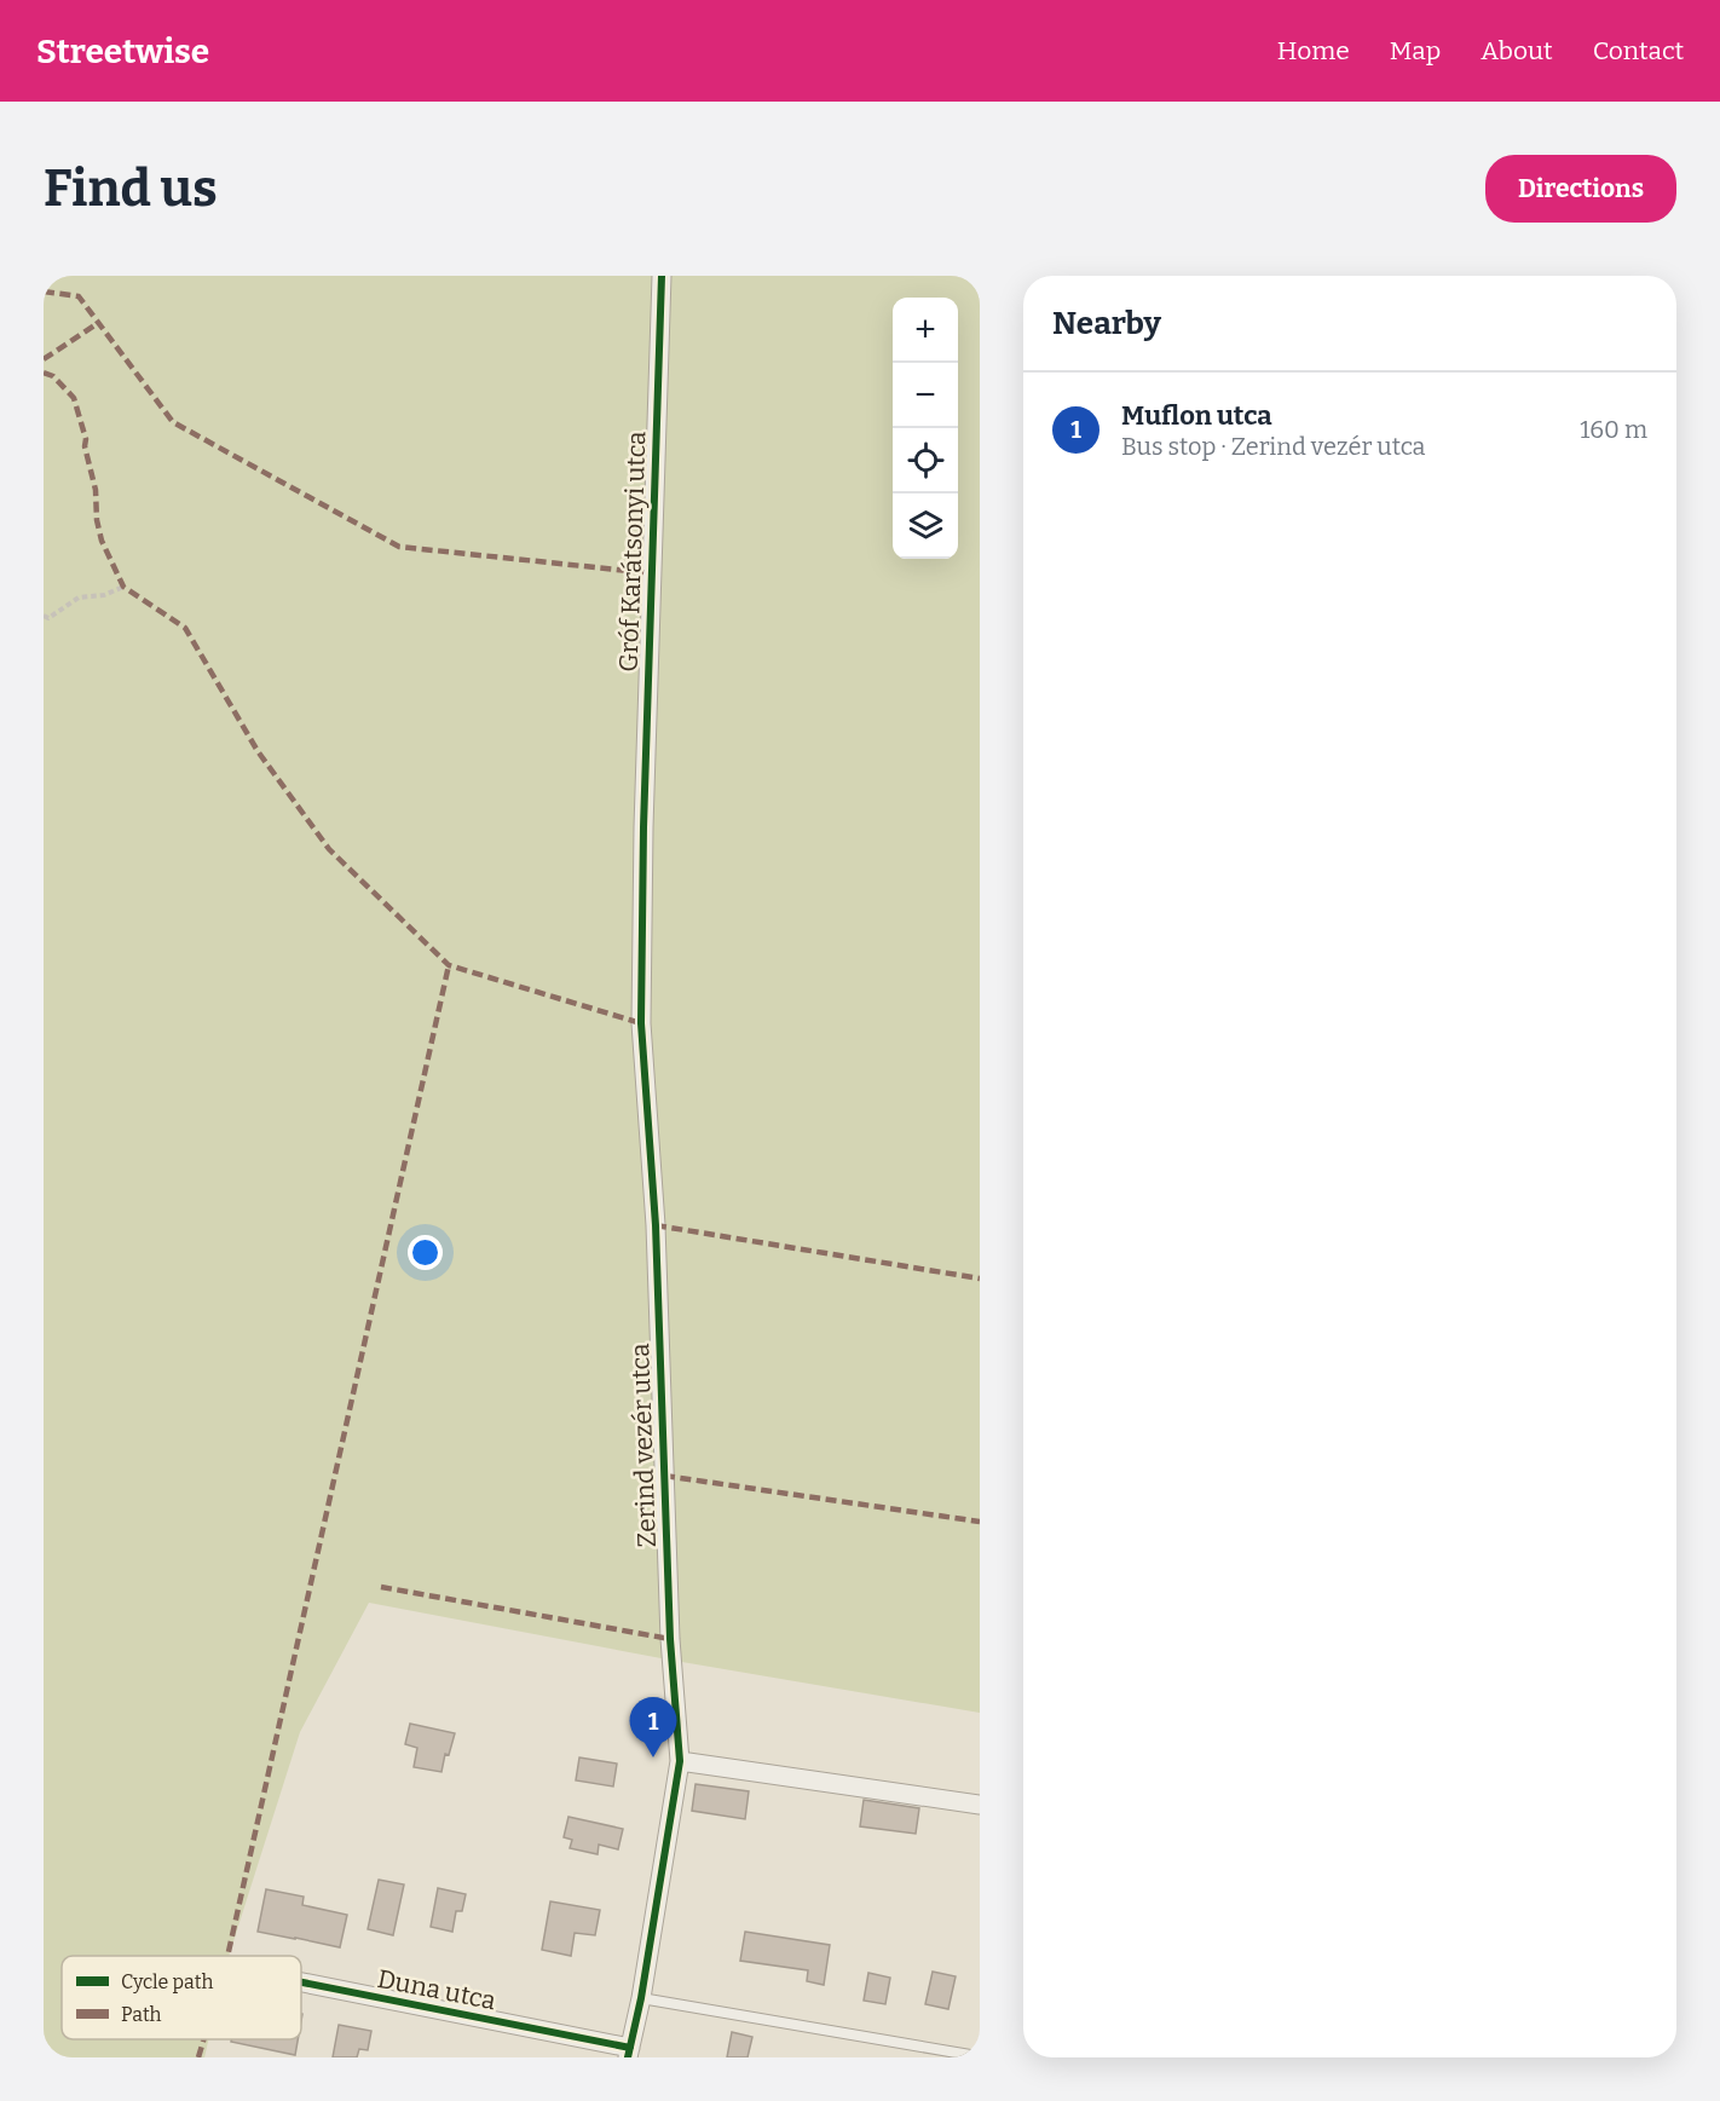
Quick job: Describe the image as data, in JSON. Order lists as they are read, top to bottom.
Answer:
{
  "streets": {
    "street": ["Gróf Karátsonyi utca", "Zerind vezér utca", "Duna utca"]
  },
  "crossings": [
    ["Gróf Karátsonyi utca", "Zerind vezér utca"],
    ["Zerind vezér utca", "Duna utca"]
  ],
  "legend": ["Cycle path", "Path"],
  "page": {
    "header": "Streetwise",
    "nav": [
      "Home",
      "Map",
      "About",
      "Contact"
    ],
    "buttons": "Directions",
    "title": "Find us",
    "heading": "Nearby",
    "map_buttons": ["+", "−"],
    "list": [
      {
        "mark": "1",
        "name": "Muflon utca",
        "note": "Bus stop · Zerind vezér utca",
        "value": "160 m"
      }
    ],
    "pins": "1"
  }
}
